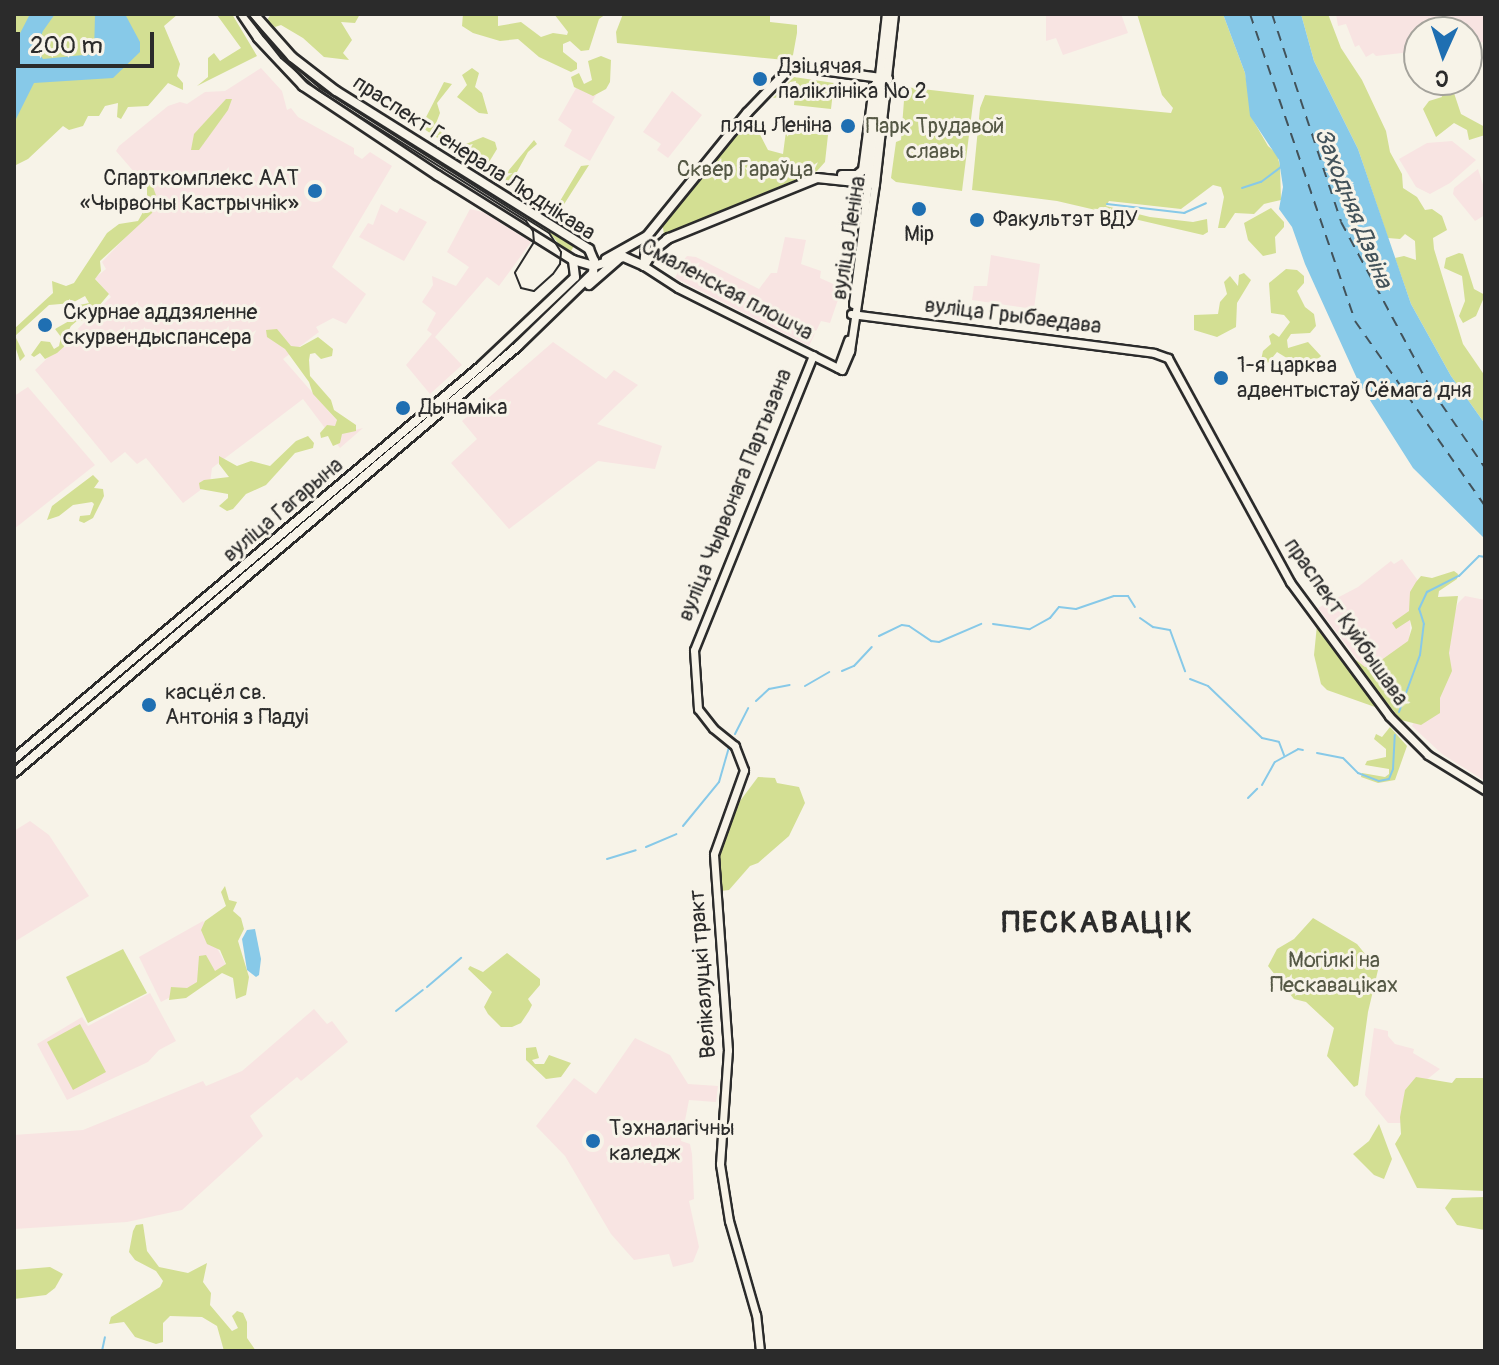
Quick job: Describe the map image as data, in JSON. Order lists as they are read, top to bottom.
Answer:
{
  "streets": {
    "main road": [
      "праспект Генерала Люднікава",
      "вуліца Леніна",
      "Смаленская плошча",
      "вуліца Гагарына"
    ],
    "street": [
      "вуліца Грыбаедава",
      "вуліца Чырвонага Партызана",
      "праспект Куйбышава",
      "Велікалуцкі тракт"
    ]
  },
  "crossings": [
    ["праспект Генерала Люднікава", "вуліца Гагарына"],
    ["вуліца Леніна", "Смаленская плошча"],
    ["вуліца Леніна", "вуліца Грыбаедава"],
    ["Смаленская плошча", "вуліца Чырвонага Партызана"],
    ["Смаленская плошча", "вуліца Гагарына"],
    ["вуліца Грыбаедава", "праспект Куйбышава"],
    ["вуліца Чырвонага Партызана", "Велікалуцкі тракт"]
  ],
  "districts": ["ПЕСКАВАЦІК"],
  "water": ["Заходняя Дзвіна"],
  "parks": ["Парк Трудавой славы", "Сквер Гараўца", "Могілкі на Пескаваціках"],
  "places": [
    "Дзіцячая паліклініка № 2",
    "пляц Леніна",
    "Спарткомплекс ААТ «Чырвоны Кастрычнік»",
    "Мір",
    "Факультэт ВДУ",
    "Скурнае аддзяленне скурвендыспансера",
    "1-я царква адвентыстаў Сёмага дня",
    "Дынаміка",
    "касцёл св. Антонія з Падуі",
    "Тэхналагічны каледж"
  ],
  "scale_bar": "200 m",
  "north": "bottom"
}
